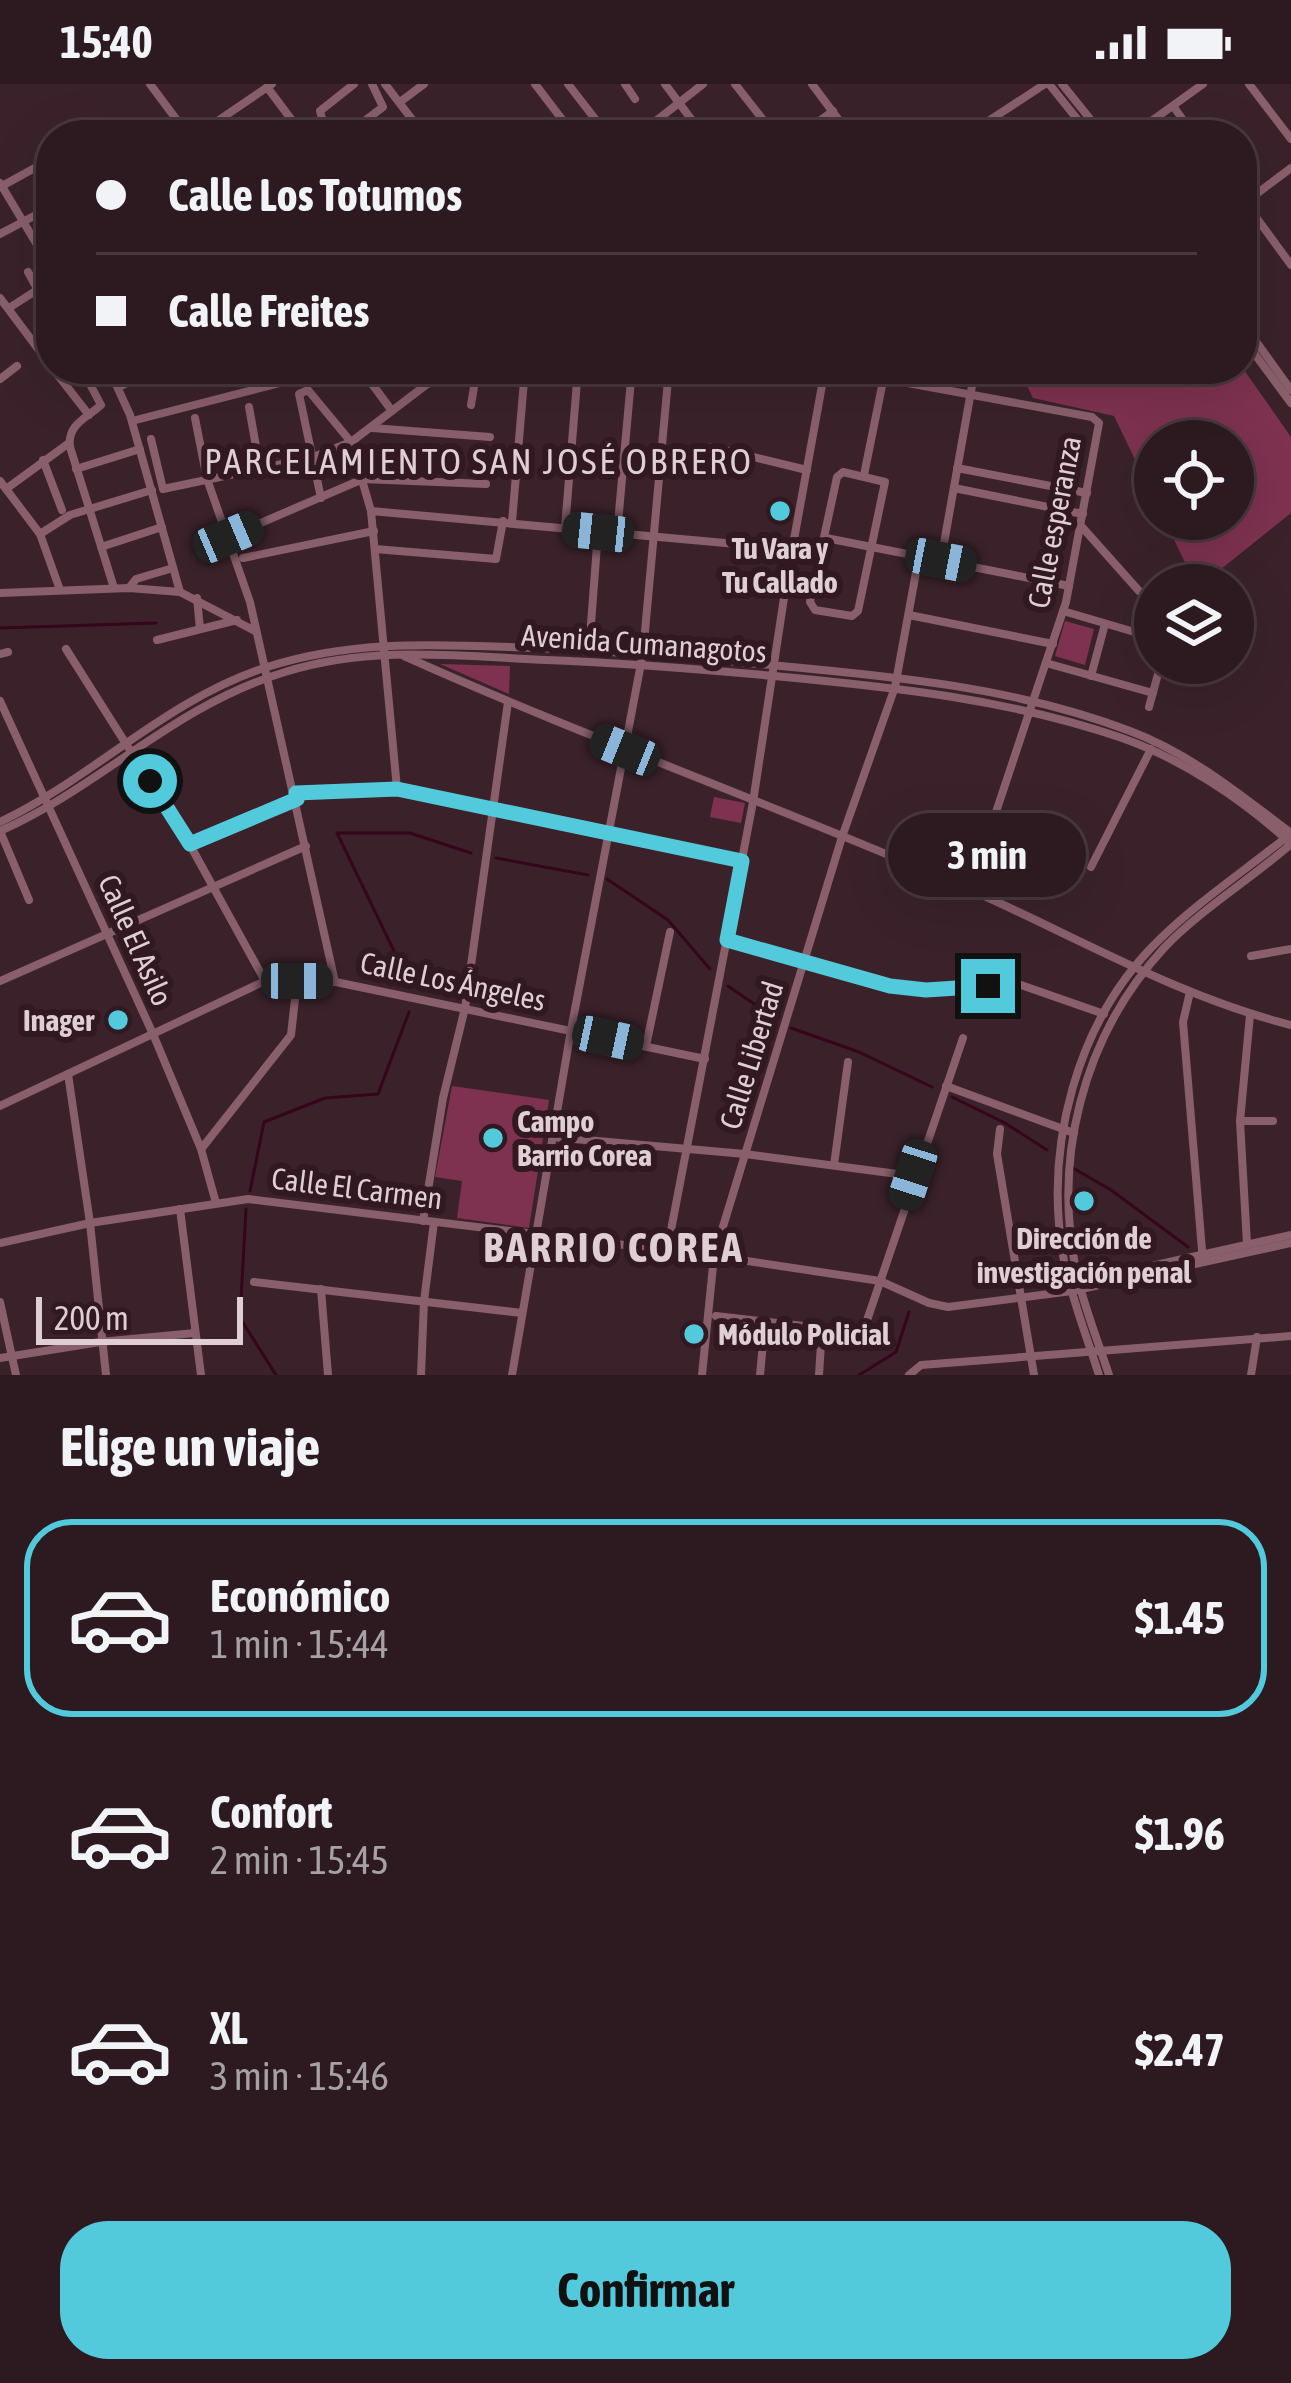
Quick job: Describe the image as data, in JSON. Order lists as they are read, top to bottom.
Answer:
{
  "streets": {
    "street": [
      "Calle esperanza",
      "Avenida Cumanagotos",
      "Calle El Asilo",
      "Calle Los Ángeles",
      "Calle Libertad",
      "Calle El Carmen"
    ]
  },
  "crossings": [
    ["Calle esperanza", "Avenida Cumanagotos"],
    ["Avenida Cumanagotos", "Calle El Asilo"],
    ["Avenida Cumanagotos", "Calle Libertad"],
    ["Calle El Asilo", "Calle Los Ángeles"],
    ["Calle El Asilo", "Calle El Carmen"],
    ["Calle Libertad", "Calle El Carmen"]
  ],
  "districts": ["PARCELAMIENTO SAN JOSÉ OBRERO", "BARRIO COREA"],
  "places": [
    "Tu Vara y Tu Callado",
    "Inager",
    "Campo Barrio Corea",
    "Dirección de investigación penal",
    "Módulo Policial"
  ],
  "scale_bar": "200 m",
  "page": {
    "status": "15:40",
    "banner": ["Calle Los Totumos", "Calle Freites"],
    "bubble": "3 min",
    "scale": "200 m",
    "heading": "Elige un viaje",
    "list": [
      {
        "name": "Económico",
        "note": "1 min · 15:44",
        "value": "$1.45"
      },
      {
        "name": "Confort",
        "note": "2 min · 15:45",
        "value": "$1.96"
      },
      {
        "name": "XL",
        "note": "3 min · 15:46",
        "value": "$2.47"
      }
    ],
    "buttons": "Confirmar"
  }
}
